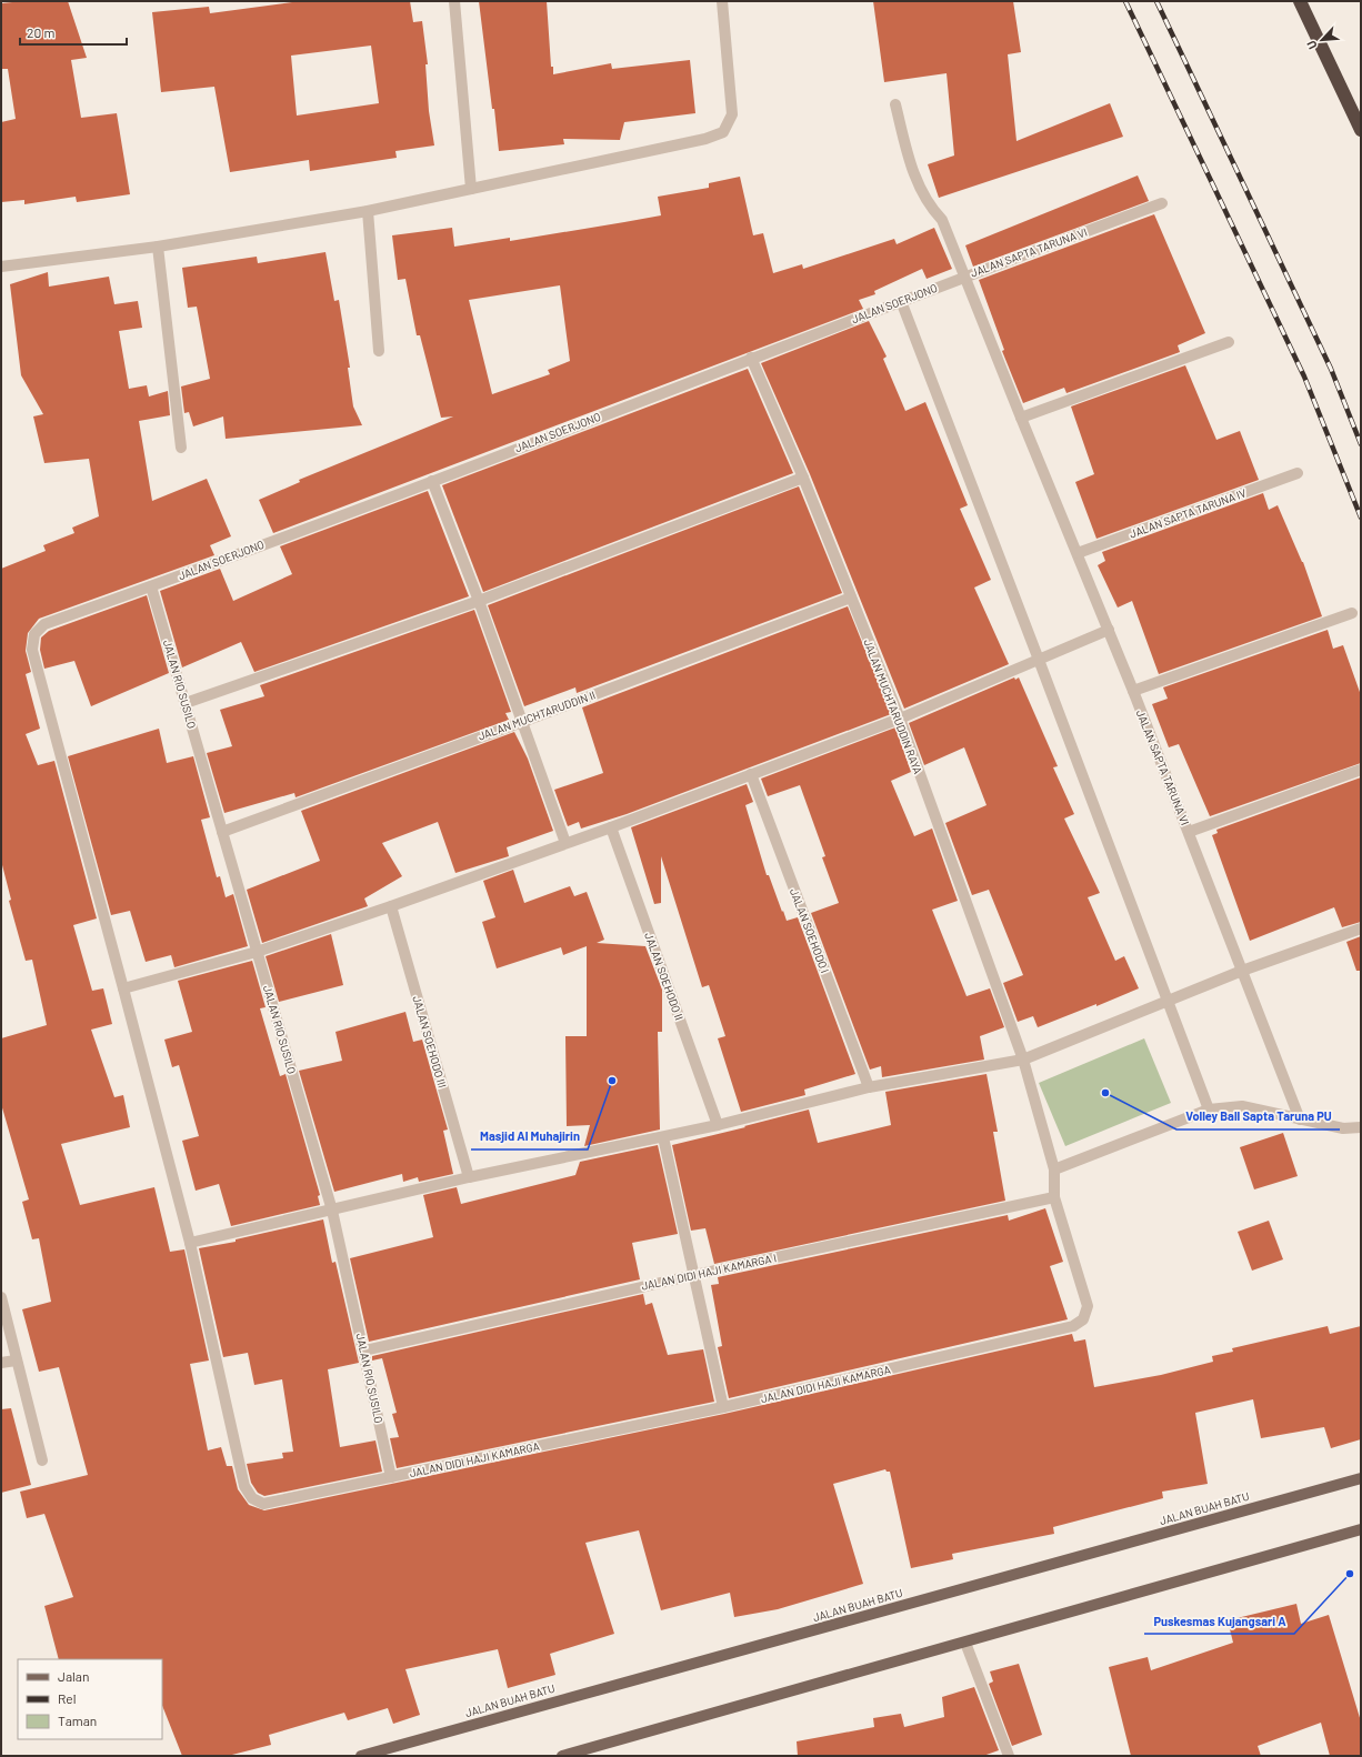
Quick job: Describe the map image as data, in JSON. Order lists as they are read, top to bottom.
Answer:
{
  "streets": {
    "main road": ["JALAN BUAH BATU"],
    "street": [
      "JALAN SAPTA TARUNA VI",
      "JALAN SOERJONO",
      "JALAN SAPTA TARUNA IV",
      "JALAN RIO SUSILO",
      "JALAN MUCHTARUDDIN RAYA",
      "JALAN MUCHTARUDDIN II",
      "JALAN SOEHODO I",
      "JALAN SOEHODO II",
      "JALAN SOEHODO III",
      "JALAN DIDI HAJI KAMARGA I",
      "JALAN DIDI HAJI KAMARGA"
    ]
  },
  "crossings": [
    ["JALAN SAPTA TARUNA VI", "JALAN SOERJONO"],
    ["JALAN SAPTA TARUNA VI", "JALAN SAPTA TARUNA IV"],
    ["JALAN SOERJONO", "JALAN RIO SUSILO"],
    ["JALAN SOERJONO", "JALAN MUCHTARUDDIN RAYA"],
    ["JALAN SOERJONO", "JALAN DIDI HAJI KAMARGA"],
    ["JALAN RIO SUSILO", "JALAN MUCHTARUDDIN II"],
    ["JALAN RIO SUSILO", "JALAN DIDI HAJI KAMARGA I"],
    ["JALAN RIO SUSILO", "JALAN DIDI HAJI KAMARGA"],
    ["JALAN MUCHTARUDDIN RAYA", "JALAN MUCHTARUDDIN II"],
    ["JALAN MUCHTARUDDIN RAYA", "JALAN DIDI HAJI KAMARGA"],
    ["JALAN DIDI HAJI KAMARGA I", "JALAN DIDI HAJI KAMARGA"]
  ],
  "places": ["Masjid Al Muhajirin", "Volley Ball Sapta Taruna PU", "Puskesmas Kujangsari A"],
  "legend": ["Jalan", "Rel", "Taman"],
  "scale_bar": "20 m",
  "north": "bottom left"
}
